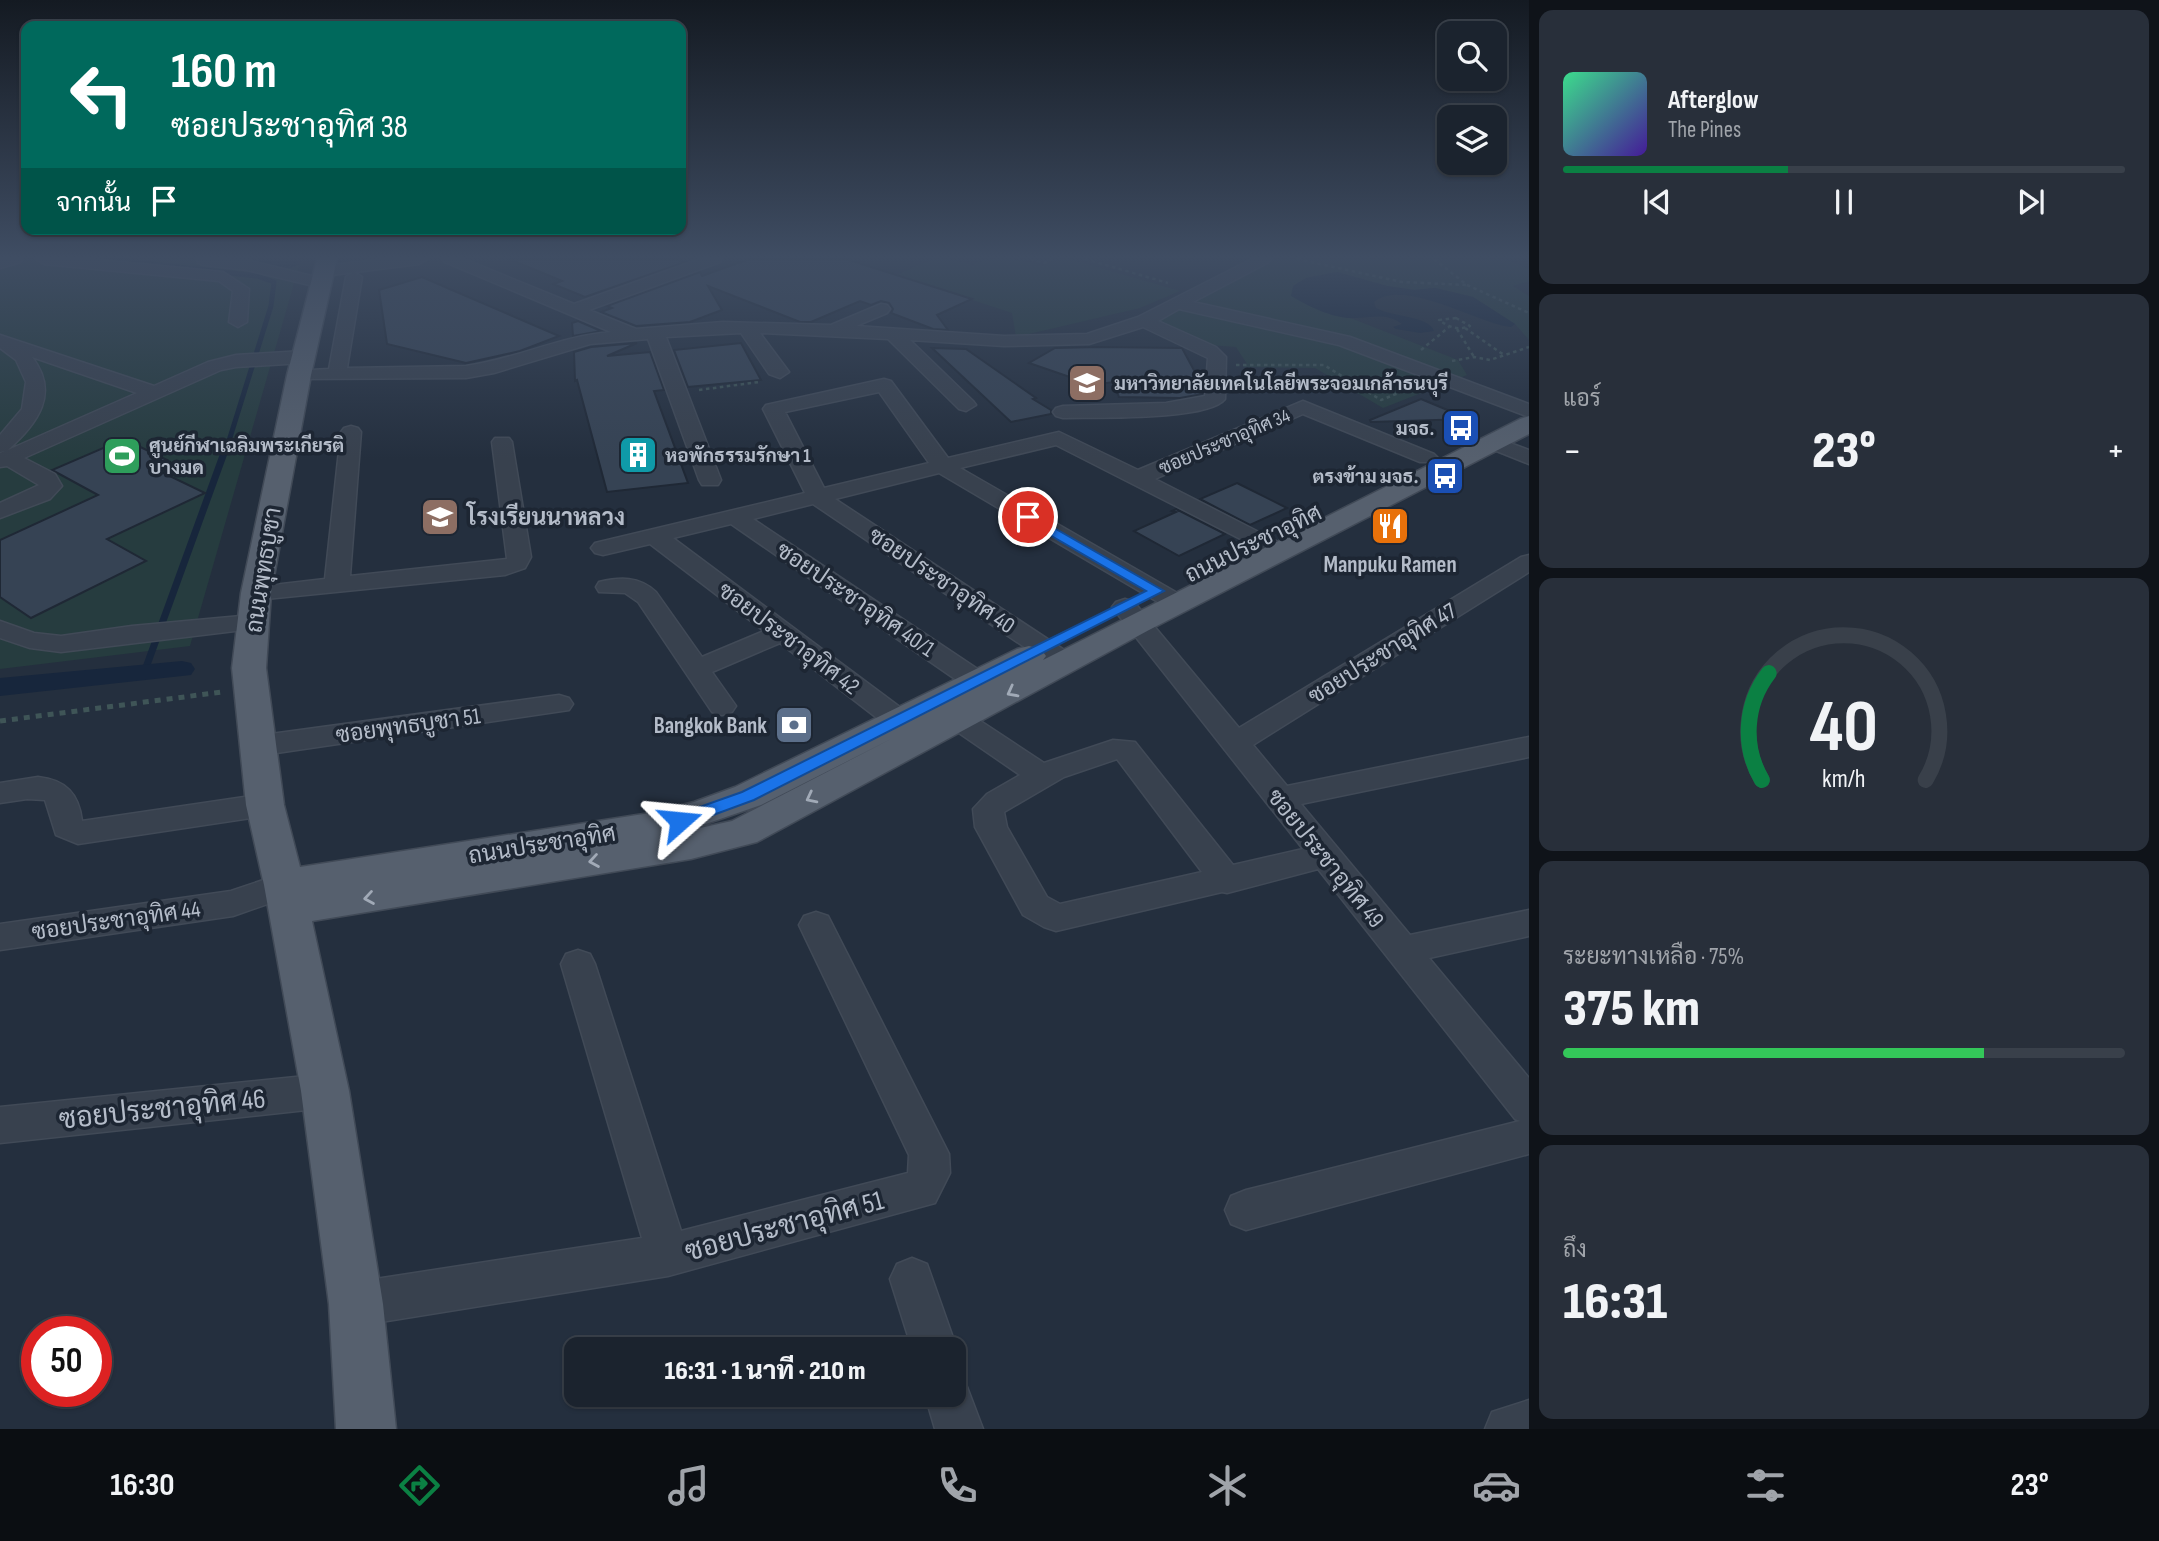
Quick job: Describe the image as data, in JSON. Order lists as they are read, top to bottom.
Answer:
{
  "streets": {
    "main road": ["ถนนประชาอุทิศ", "ถนนพุทธบูชา"],
    "street": [
      "ซอยประชาอุทิศ 34",
      "ซอยประชาอุทิศ 40",
      "ซอยประชาอุทิศ 40/1",
      "ซอยประชาอุทิศ 42",
      "ซอยประชาอุทิศ 47",
      "ซอยพุทธบูชา 51",
      "ซอยประชาอุทิศ 49",
      "ซอยประชาอุทิศ 44",
      "ซอยประชาอุทิศ 46",
      "ซอยประชาอุทิศ 51"
    ]
  },
  "crossings": [
    ["ซอยประชาอุทิศ 34", "ถนนประชาอุทิศ"],
    ["ถนนประชาอุทิศ", "ถนนพุทธบูชา"],
    ["ถนนประชาอุทิศ", "ซอยประชาอุทิศ 40"],
    ["ถนนประชาอุทิศ", "ซอยประชาอุทิศ 40/1"],
    ["ถนนประชาอุทิศ", "ซอยประชาอุทิศ 42"],
    ["ถนนประชาอุทิศ", "ซอยประชาอุทิศ 49"],
    ["ถนนประชาอุทิศ", "ซอยประชาอุทิศ 44"],
    ["ถนนพุทธบูชา", "ซอยพุทธบูชา 51"],
    ["ถนนพุทธบูชา", "ซอยประชาอุทิศ 44"],
    ["ซอยประชาอุทิศ 47", "ซอยประชาอุทิศ 49"]
  ],
  "places": {
    "school or university": ["มหาวิทยาลัยเทคโนโลยีพระจอมเกล้าธนบุรี", "โรงเรียนนาหลวง"],
    "bus stop": ["มจธ.", "ตรงข้าม มจธ."],
    "building": ["หอพักธรรมรักษา 1"],
    "sports": ["ศูนย์กีฬาเฉลิมพระเกียรติ บางมด"],
    "restaurant": ["Manpuku Ramen"],
    "bank": ["Bangkok Bank"]
  },
  "page": {
    "turn": ["160 m", "ซอยประชาอุทิศ 38"],
    "song": ["Afterglow", "The Pines"],
    "then": "จากนั้น",
    "tile": [
      "แอร์",
      ["ระยะทางเหลือ · 75%", "375 km"],
      ["ถึง", "16:31"]
    ],
    "heat": ["−", "23°", "+"],
    "limit": "50",
    "trip": "16:31 · 1 นาที · 210 m",
    "tabs": ["16:30", "23°"],
    "gauge": ["40", "km/h"]
  }
}
